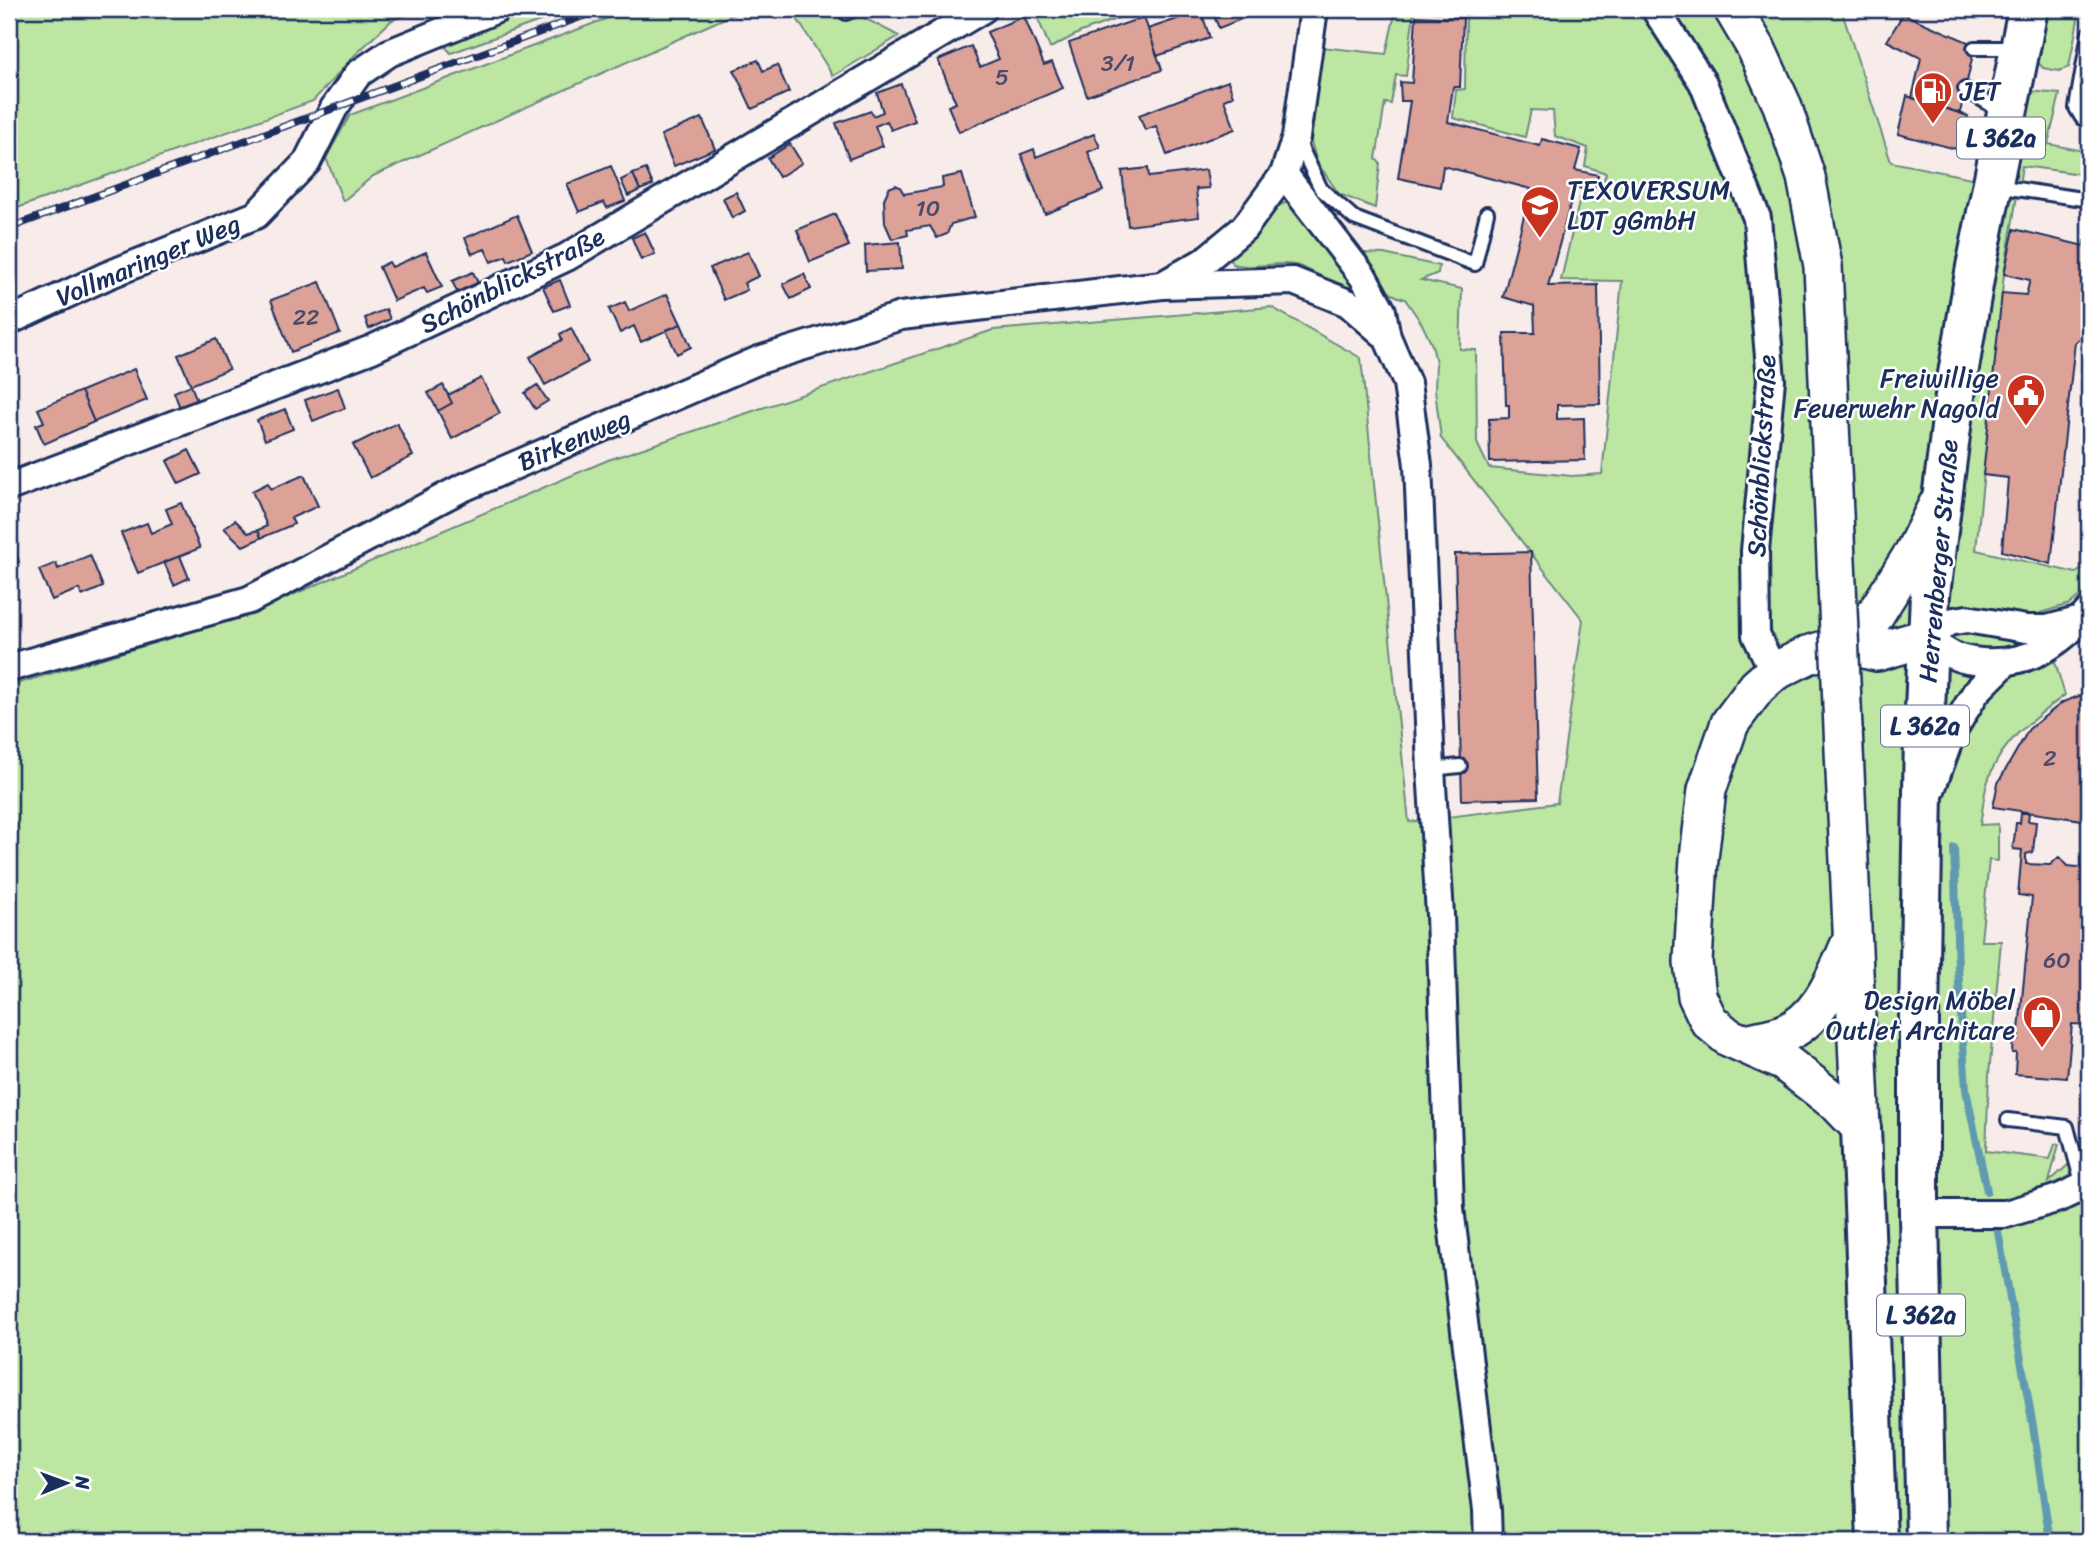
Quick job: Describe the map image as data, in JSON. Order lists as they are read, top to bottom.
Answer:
{
  "streets": {
    "main road": ["L 362a", "Herrenberger Straße"],
    "street": ["Vollmaringer Weg", "Schönblickstraße", "Birkenweg"]
  },
  "places": {
    "fuel station": ["JET"],
    "school or university": ["TEXOVERSUM LDT gGmbH"],
    "public building": ["Freiwillige Feuerwehr Nagold"],
    "shop": ["Design Möbel Outlet Architare"]
  },
  "house_numbers": [
    "3/1",
    "5",
    "10",
    "22",
    "2",
    "60"
  ],
  "north": "right"
}
